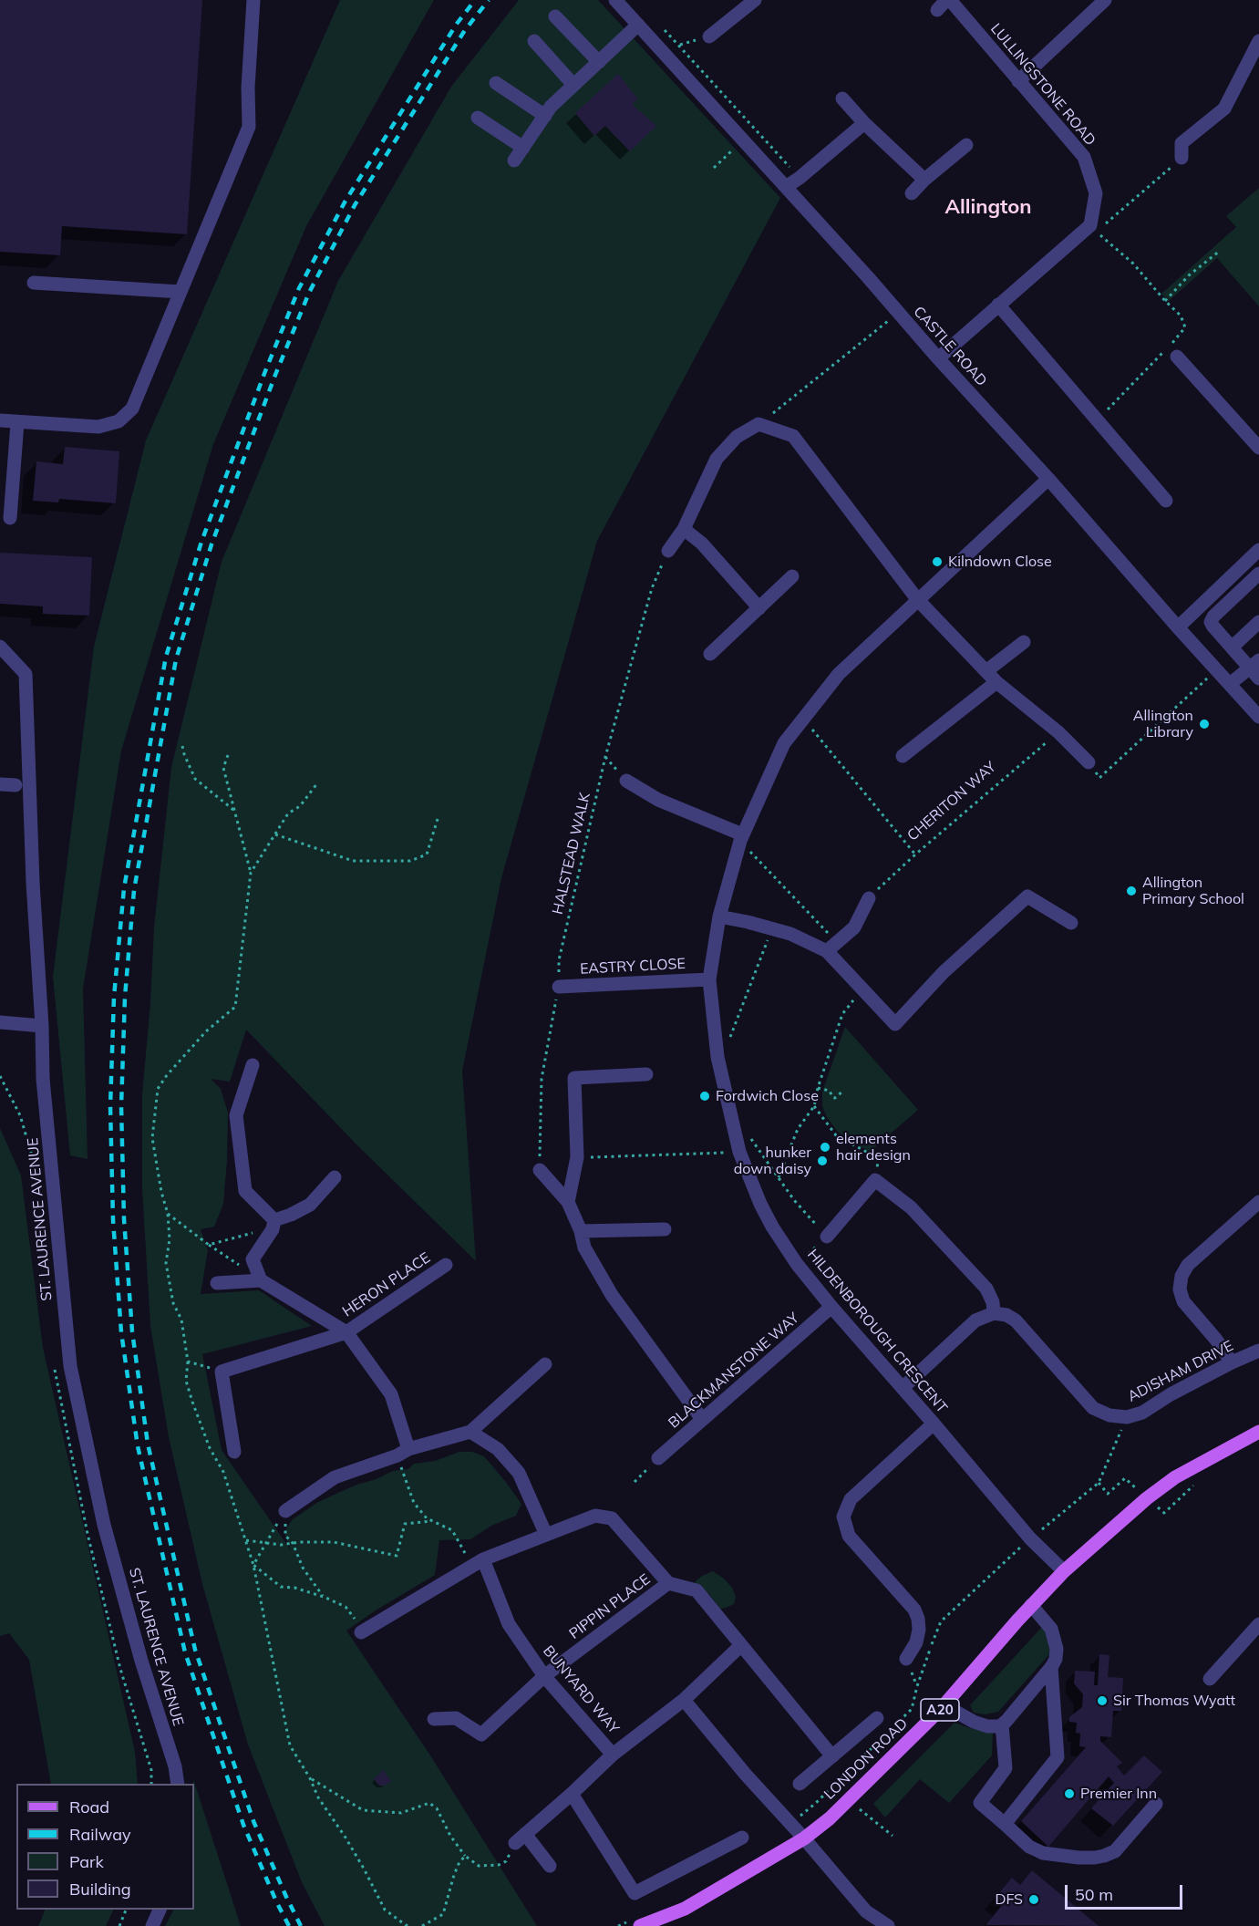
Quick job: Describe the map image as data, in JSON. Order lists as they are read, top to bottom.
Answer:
{
  "streets": {
    "main road": ["A20", "LONDON ROAD"],
    "street": [
      "LULLINGSTONE ROAD",
      "CASTLE ROAD",
      "EASTRY CLOSE",
      "ST. LAURENCE AVENUE",
      "HERON PLACE",
      "HILDENBOROUGH CRESCENT",
      "BLACKMANSTONE WAY",
      "ADISHAM DRIVE",
      "PIPPIN PLACE",
      "BUNYARD WAY"
    ],
    "path": ["CHERITON WAY", "HALSTEAD WALK"]
  },
  "crossings": [
    ["CASTLE ROAD", "HILDENBOROUGH CRESCENT"],
    ["HALSTEAD WALK", "EASTRY CLOSE"],
    ["EASTRY CLOSE", "HILDENBOROUGH CRESCENT"],
    ["HILDENBOROUGH CRESCENT", "BLACKMANSTONE WAY"],
    ["HILDENBOROUGH CRESCENT", "LONDON ROAD"],
    ["PIPPIN PLACE", "BUNYARD WAY"],
    ["A20", "LONDON ROAD"]
  ],
  "districts": ["Allington"],
  "places": [
    "Kilndown Close",
    "Allington Library",
    "Allington Primary School",
    "Fordwich Close",
    "elements hair design",
    "hunker down daisy",
    "Sir Thomas Wyatt",
    "Premier Inn",
    "DFS"
  ],
  "legend": [
    "Road",
    "Railway",
    "Park",
    "Building"
  ],
  "scale_bar": "50 m"
}
